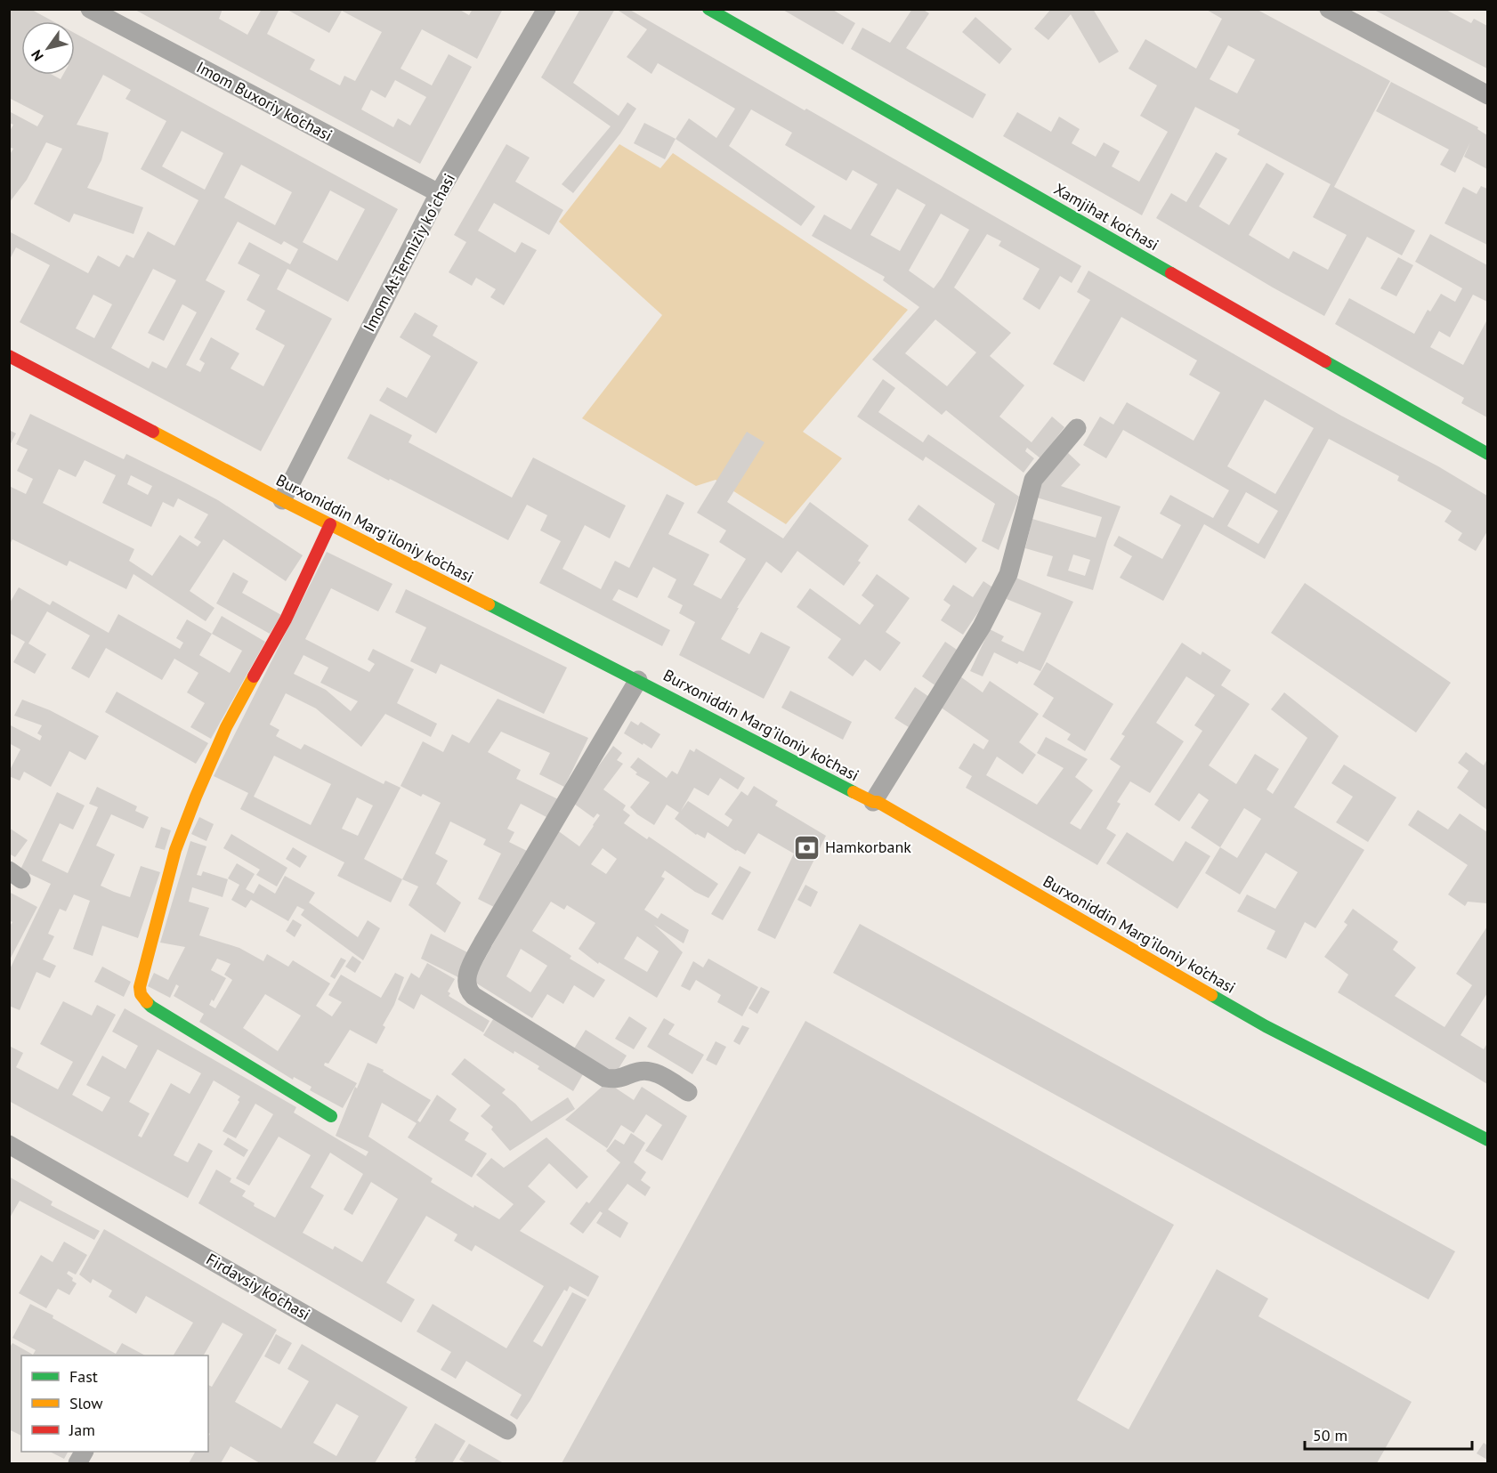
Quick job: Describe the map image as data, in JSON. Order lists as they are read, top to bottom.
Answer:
{
  "streets": {
    "main road": ["Xamjihat ko'chasi", "Burxoniddin Marg’iloniy ko’chasi"],
    "street": ["Imom Buxoriy ko'chasi", "Imom At-Termiziy koʻchasi", "Firdavsiy ko'chasi"]
  },
  "crossings": [
    ["Imom Buxoriy ko'chasi", "Imom At-Termiziy koʻchasi"],
    ["Imom At-Termiziy koʻchasi", "Burxoniddin Marg’iloniy ko’chasi"]
  ],
  "places": {
    "bank": ["Hamkorbank"]
  },
  "legend": ["Fast", "Slow", "Jam"],
  "scale_bar": "50 m",
  "north": "bottom left"
}
